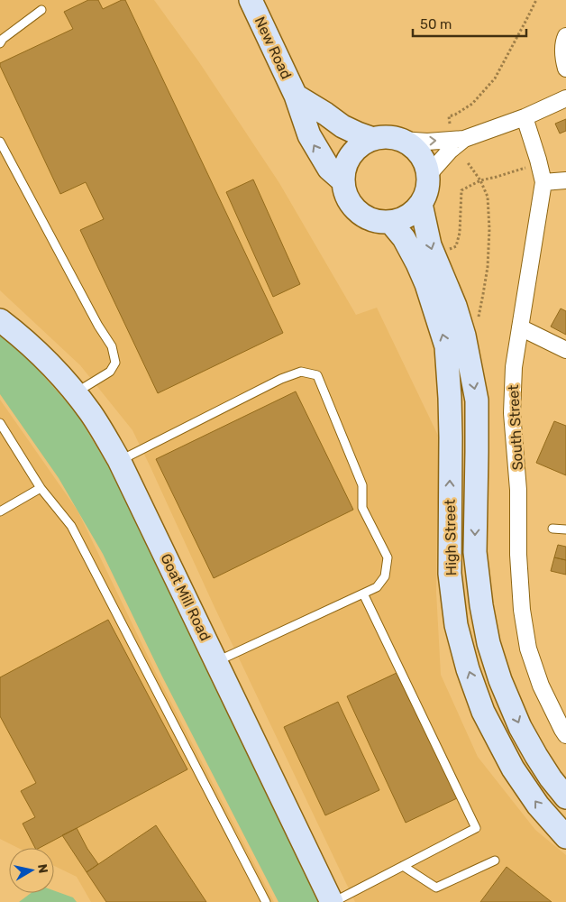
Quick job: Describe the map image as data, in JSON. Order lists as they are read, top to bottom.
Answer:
{
  "streets": {
    "street": [
      "New Road",
      "South Street",
      "High Street",
      "Goat Mill Road"
    ]
  },
  "crossings": [
    ["New Road", "High Street"]
  ],
  "scale_bar": "50 m",
  "north": "right"
}
